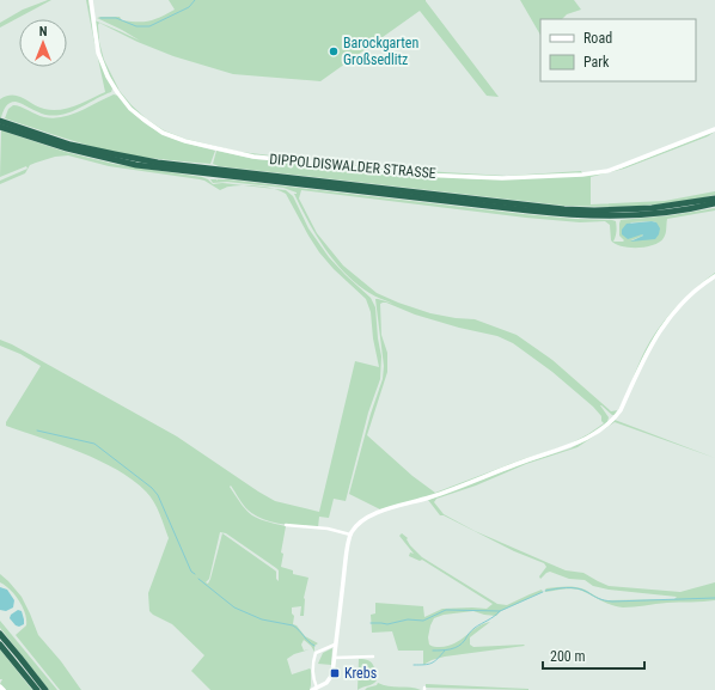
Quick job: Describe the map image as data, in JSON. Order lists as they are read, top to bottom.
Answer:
{
  "streets": {
    "street": ["DIPPOLDISWALDER STRASSE"]
  },
  "places": {
    "other": ["Barockgarten Großsedlitz"],
    "transit": ["Krebs"]
  },
  "legend": ["Road", "Park"],
  "scale_bar": "200 m",
  "north": "top"
}
